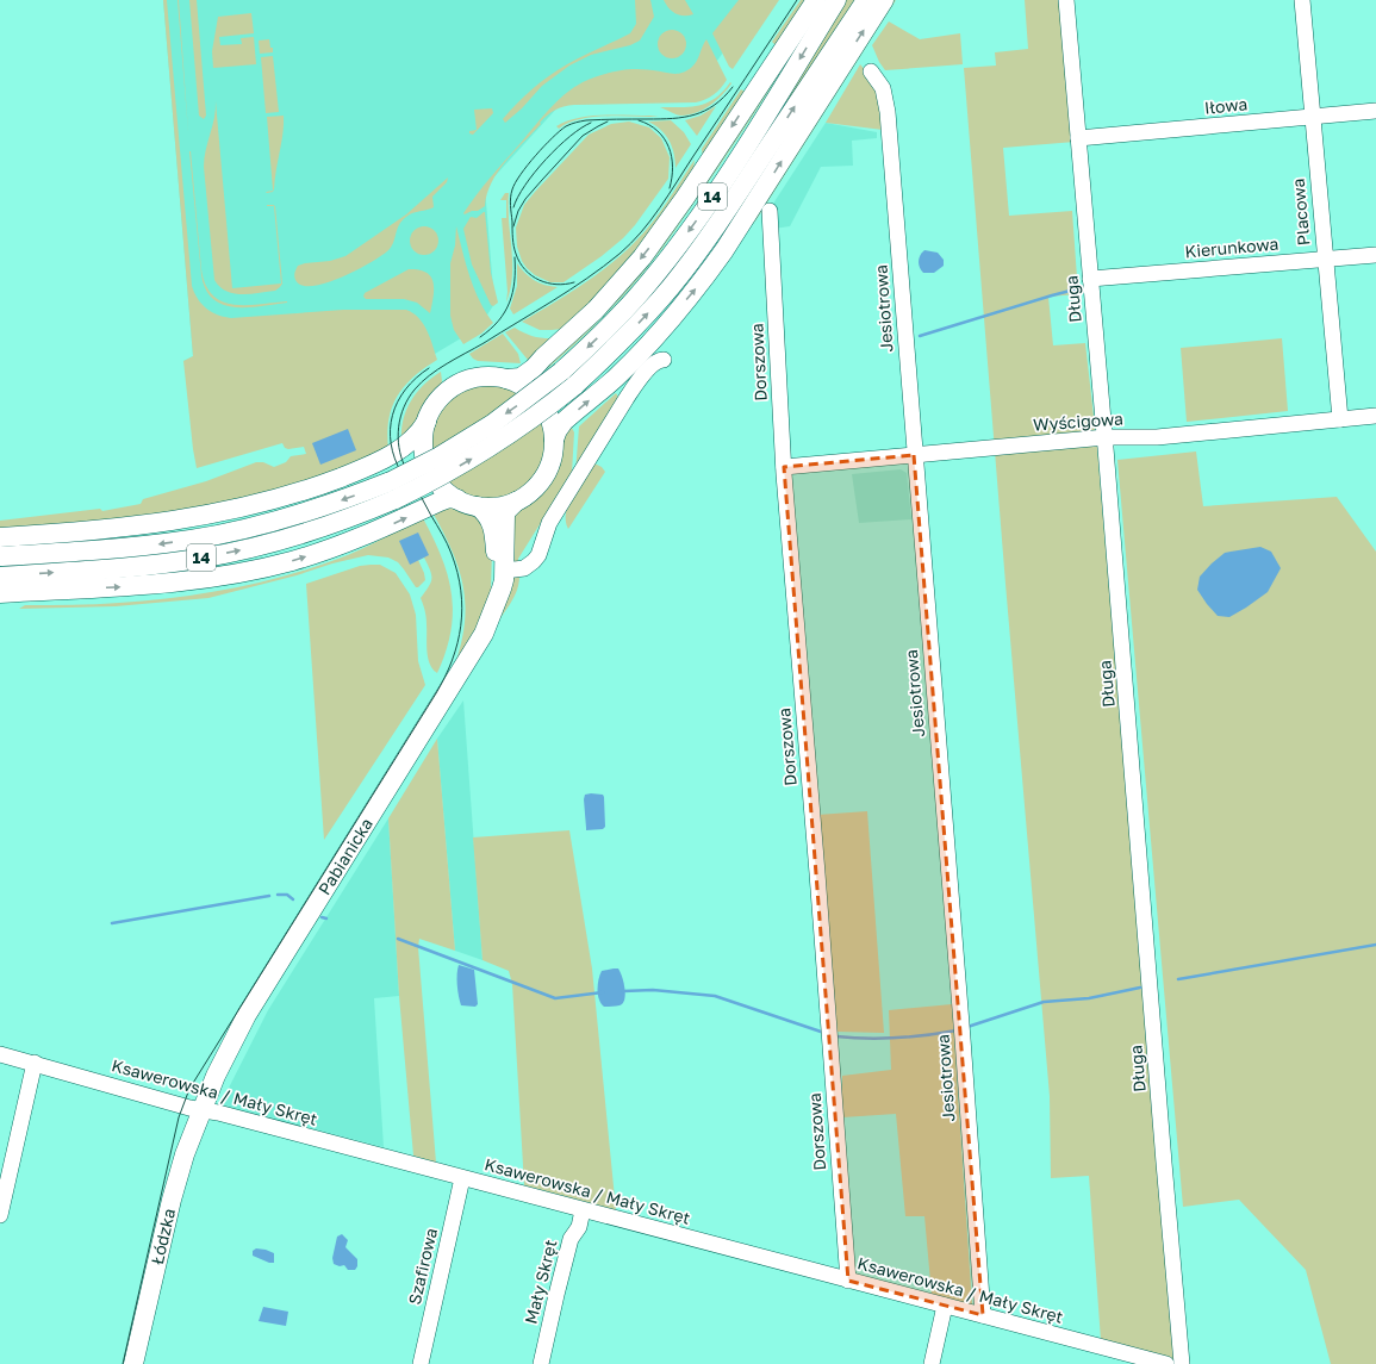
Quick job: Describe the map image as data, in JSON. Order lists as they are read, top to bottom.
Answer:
{
  "streets": {
    "main road": ["14", "Pabianicka", "Łódzka"],
    "street": [
      "Iłowa",
      "Placowa",
      "Kierunkowa",
      "Długa",
      "Jesiotrowa",
      "Dorszowa",
      "Wyścigowa",
      "Ksawerowska / Mały Skręt",
      "Szafirowa",
      "Mały Skręt"
    ]
  },
  "crossings": [
    ["Iłowa", "Placowa"],
    ["Iłowa", "Długa"],
    ["Placowa", "Kierunkowa"],
    ["Placowa", "Wyścigowa"],
    ["Kierunkowa", "Długa"],
    ["Długa", "Wyścigowa"],
    ["Jesiotrowa", "Wyścigowa"],
    ["Jesiotrowa", "Ksawerowska / Mały Skręt"],
    ["Dorszowa", "Wyścigowa"],
    ["Dorszowa", "Ksawerowska / Mały Skręt"],
    ["Pabianicka", "Ksawerowska / Mały Skręt"],
    ["Pabianicka", "Łódzka"],
    ["Ksawerowska / Mały Skręt", "Łódzka"],
    ["Ksawerowska / Mały Skręt", "Szafirowa"],
    ["Ksawerowska / Mały Skręt", "Mały Skręt"]
  ]
}
